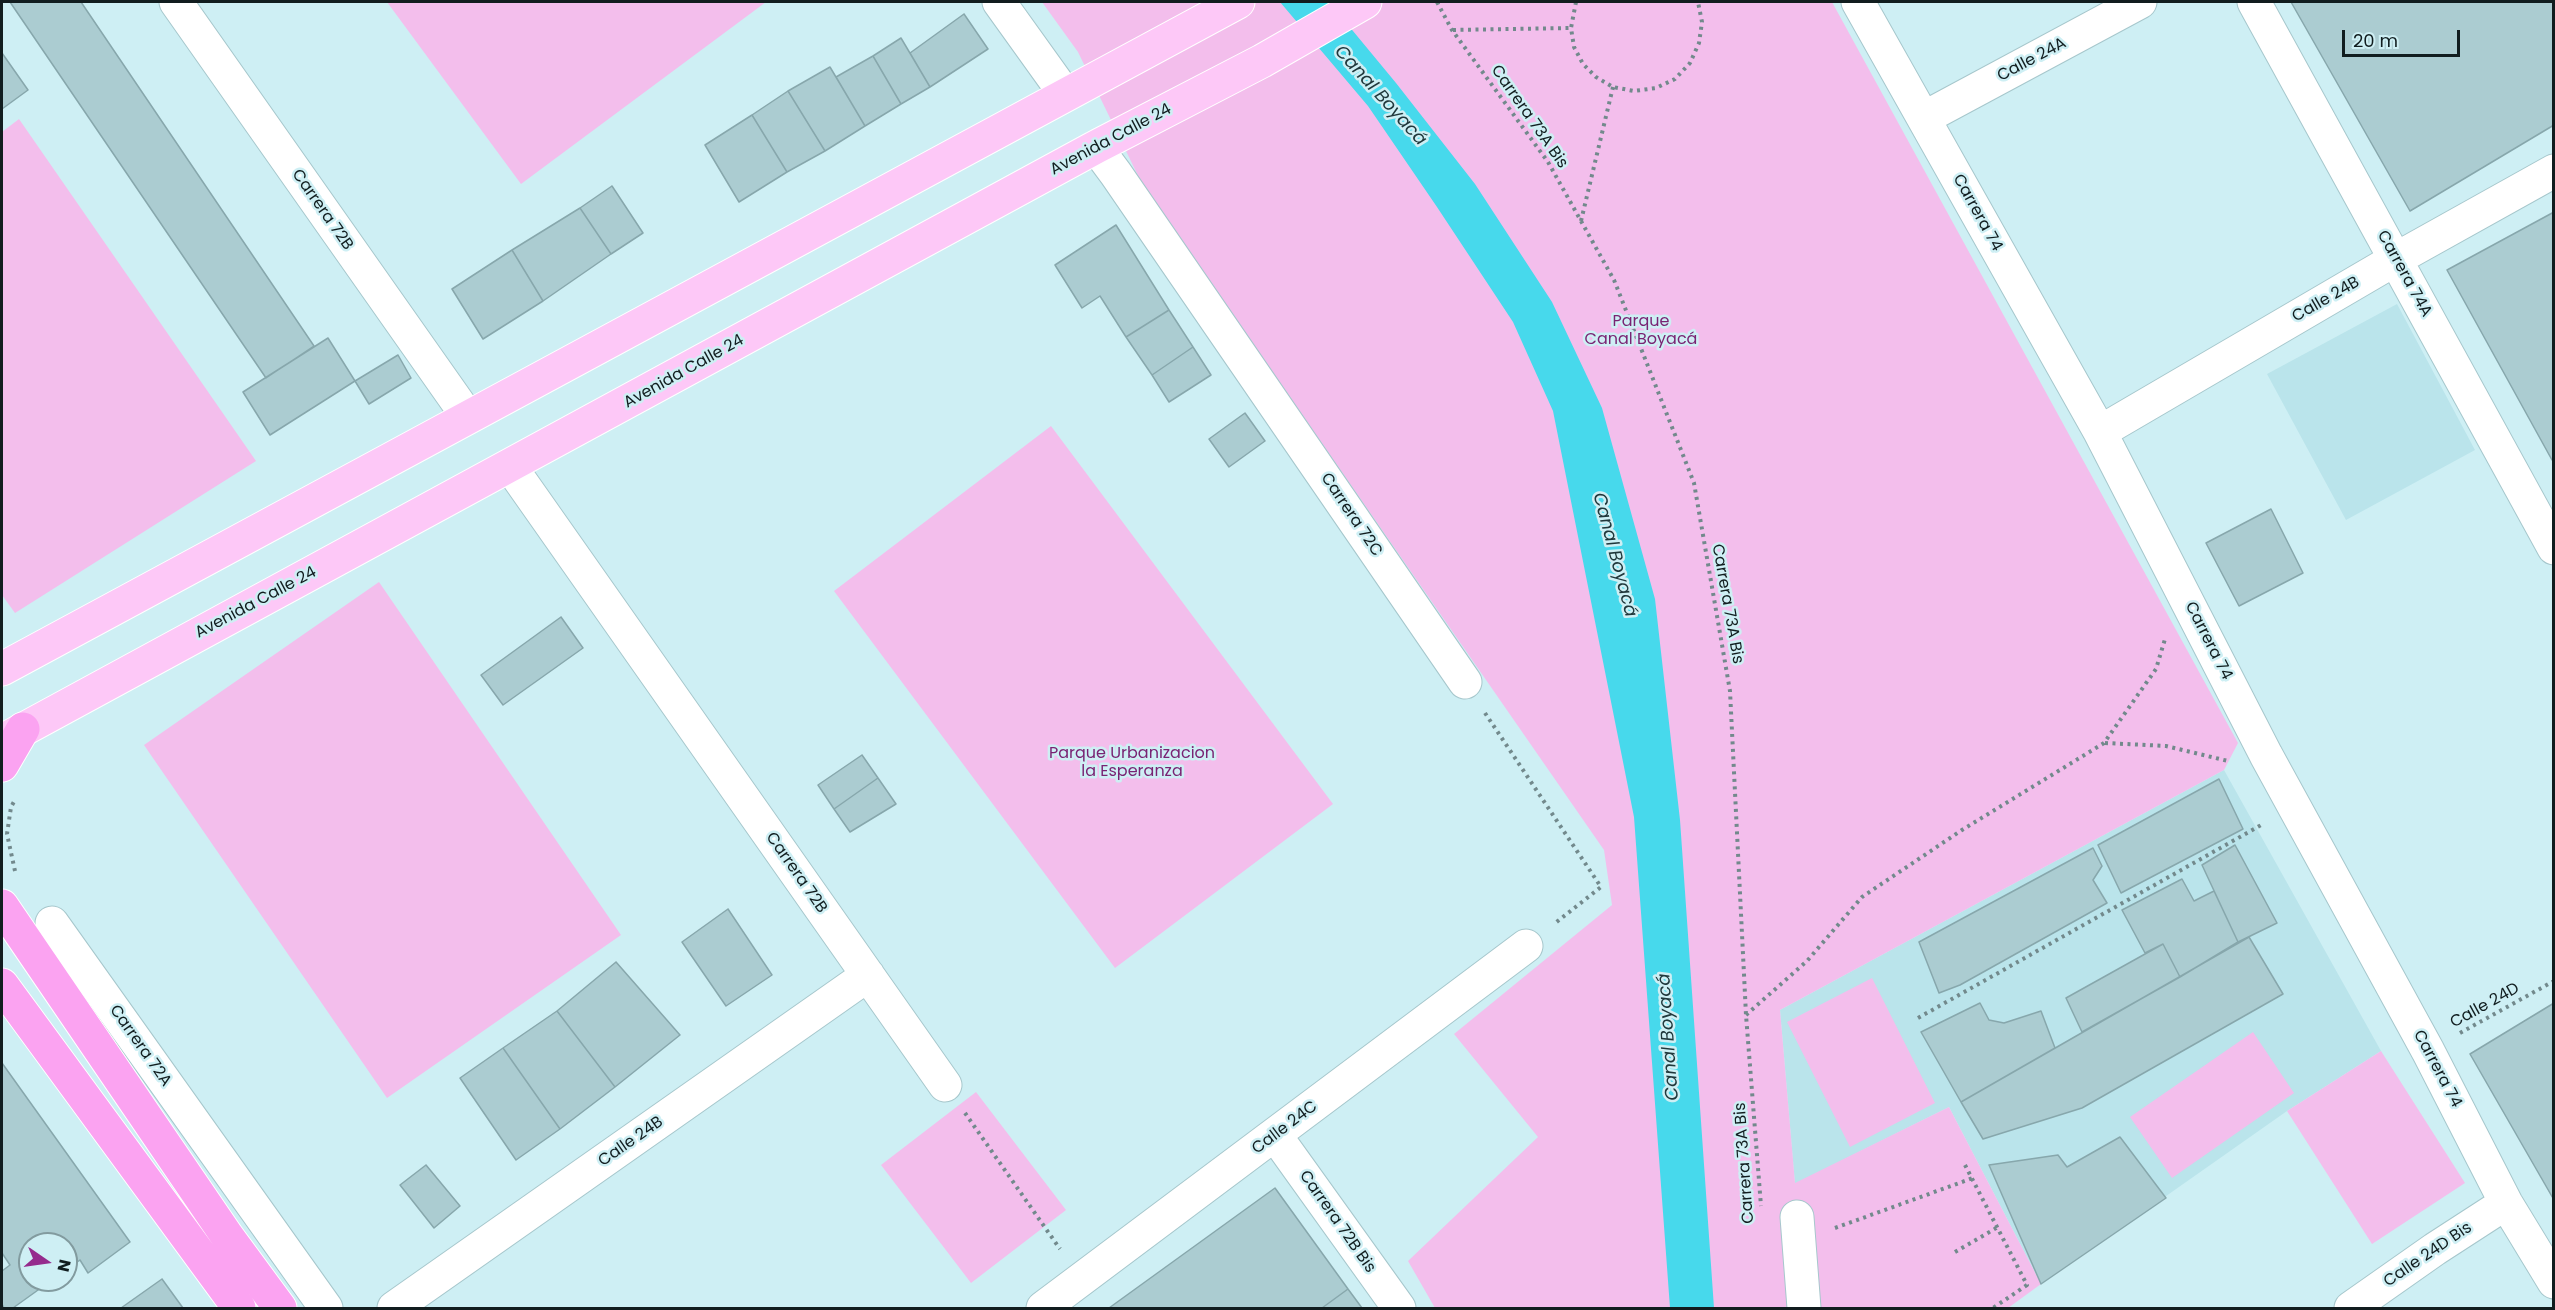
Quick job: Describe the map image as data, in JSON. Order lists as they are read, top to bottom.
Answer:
{
  "streets": {
    "main road": ["Avenida Calle 24"],
    "street": [
      "Calle 24A",
      "Carrera 72B",
      "Carrera 74",
      "Carrera 74A",
      "Calle 24B",
      "Carrera 72C",
      "Carrera 72A",
      "Calle 24C",
      "Carrera 72B Bis",
      "Calle 24D Bis"
    ],
    "path": ["Carrera 73A Bis", "Calle 24D"]
  },
  "crossings": [
    ["Calle 24A", "Carrera 74"],
    ["Avenida Calle 24", "Carrera 72B"],
    ["Avenida Calle 24", "Carrera 72C"],
    ["Carrera 72B", "Calle 24B"],
    ["Carrera 74", "Calle 24B"],
    ["Carrera 74", "Calle 24D"],
    ["Carrera 74", "Calle 24D Bis"],
    ["Carrera 74A", "Calle 24B"],
    ["Calle 24C", "Carrera 72B Bis"]
  ],
  "water": ["Canal Boyacá"],
  "parks": ["Parque Canal Boyacá", "Parque Urbanizacion la Esperanza"],
  "scale_bar": "20 m",
  "north": "right"
}
